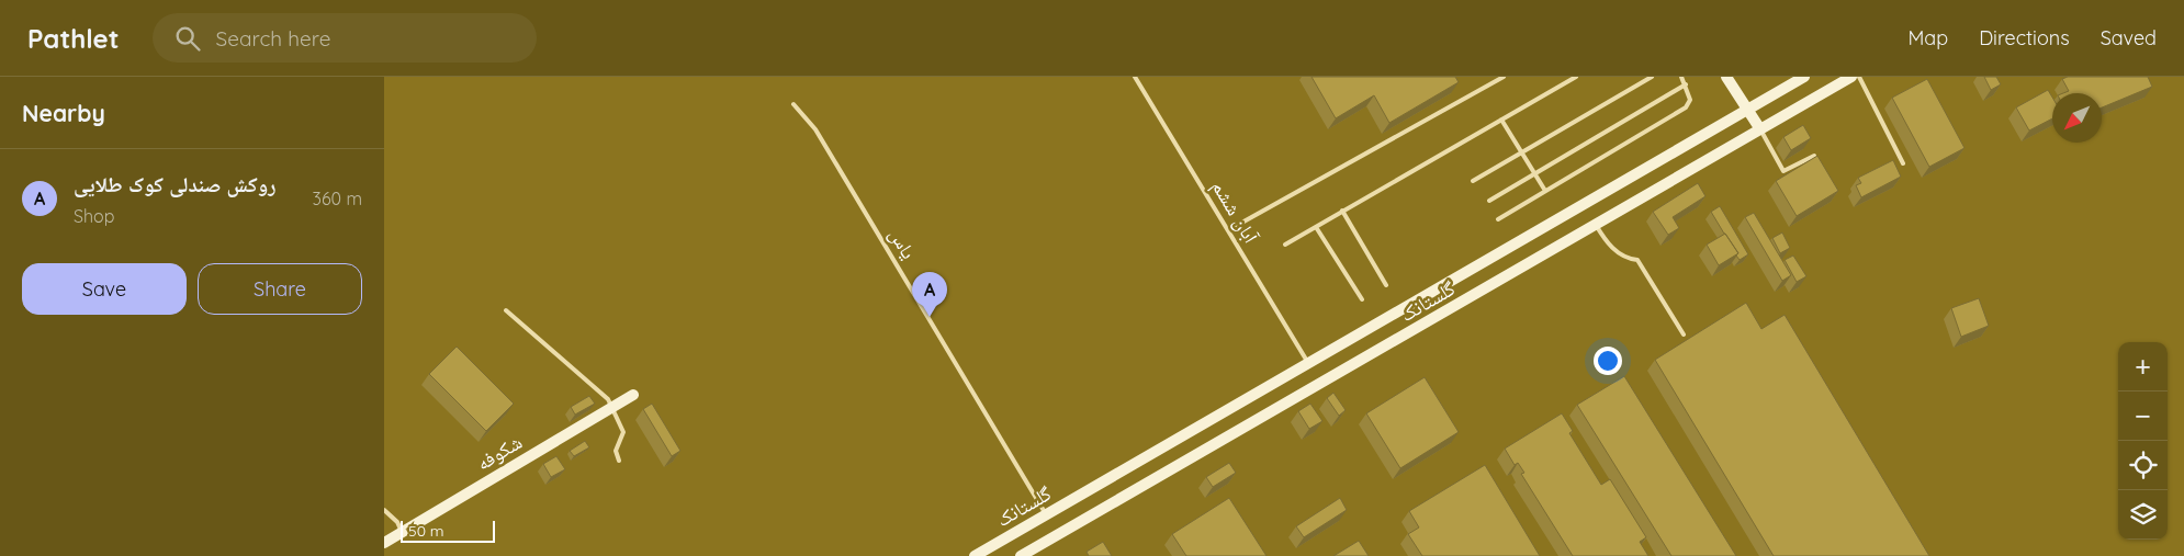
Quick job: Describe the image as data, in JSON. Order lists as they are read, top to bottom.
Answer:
{
  "streets": {
    "street": ["گلستانک", "شکوفه"],
    "lane": ["آبان ششم", "یاس"]
  },
  "crossings": [
    ["آبان ششم", "گلستانک"],
    ["یاس", "گلستانک"]
  ],
  "scale_bar": "50 m",
  "north": "bottom left",
  "page": {
    "header": "Pathlet",
    "search": "Search here",
    "nav": ["Map", "Directions", "Saved"],
    "heading": "Nearby",
    "list": [
      {
        "mark": "A",
        "name": "روکش صندلی کوک طلایی",
        "note": "Shop",
        "value": "360 m"
      }
    ],
    "buttons": ["Save", "Share"],
    "pins": "A",
    "map_buttons": ["+", "−"],
    "scale": "50 m"
  }
}
